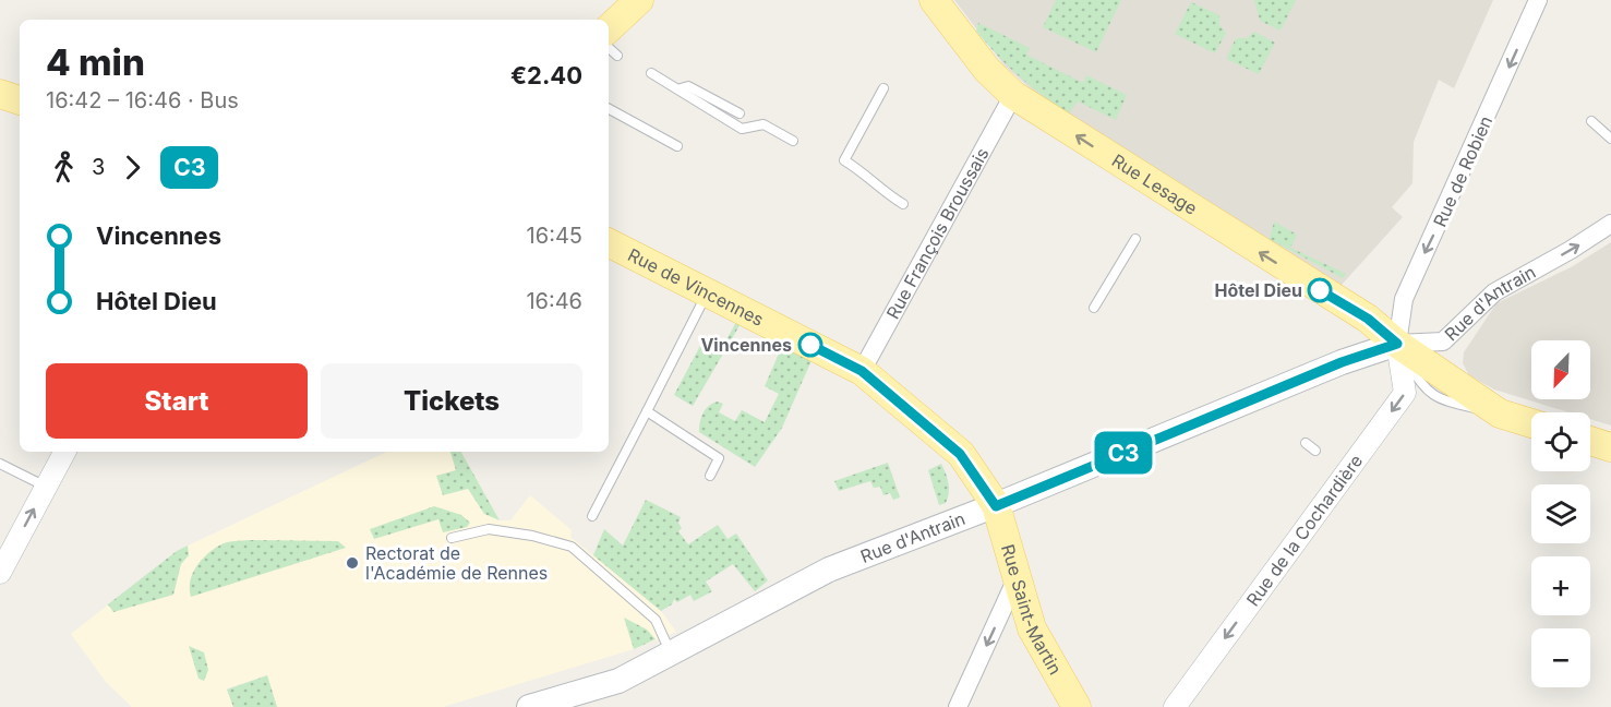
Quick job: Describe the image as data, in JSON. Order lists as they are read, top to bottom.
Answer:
{
  "streets": {
    "main road": [
      "Rue Lesage",
      "Rue de Vincennes",
      "Rue d'Antrain",
      "Rue Saint-Martin"
    ],
    "street": ["Rue de Robien", "Rue François Broussais", "Rue de la Cochardière"]
  },
  "crossings": [
    ["Rue de Robien", "Rue Lesage"],
    ["Rue de Robien", "Rue d'Antrain"],
    ["Rue de Robien", "Rue de la Cochardière"],
    ["Rue Lesage", "Rue François Broussais"],
    ["Rue Lesage", "Rue d'Antrain"],
    ["Rue Lesage", "Rue de la Cochardière"],
    ["Rue François Broussais", "Rue de Vincennes"],
    ["Rue de Vincennes", "Rue d'Antrain"],
    ["Rue de Vincennes", "Rue Saint-Martin"],
    ["Rue d'Antrain", "Rue de la Cochardière"],
    ["Rue d'Antrain", "Rue Saint-Martin"]
  ],
  "one_way": ["Rue de Robien", "Rue Lesage", "Rue de la Cochardière"],
  "places": ["Hôtel Dieu", "Vincennes", "Rectorat de l'Académie de Rennes"],
  "lines": ["bus line C3"],
  "north": "bottom left",
  "page": {
    "on_map": "C3",
    "heading": ["4 min", "16:42 – 16:46 · Bus", "€2.40"],
    "legs": ["3", "C3"],
    "list": [
      {
        "name": "Vincennes",
        "value": "16:45"
      },
      {
        "name": "Hôtel Dieu",
        "value": "16:46"
      }
    ],
    "map_buttons": ["+", "−"],
    "buttons": ["Start", "Tickets"]
  }
}
